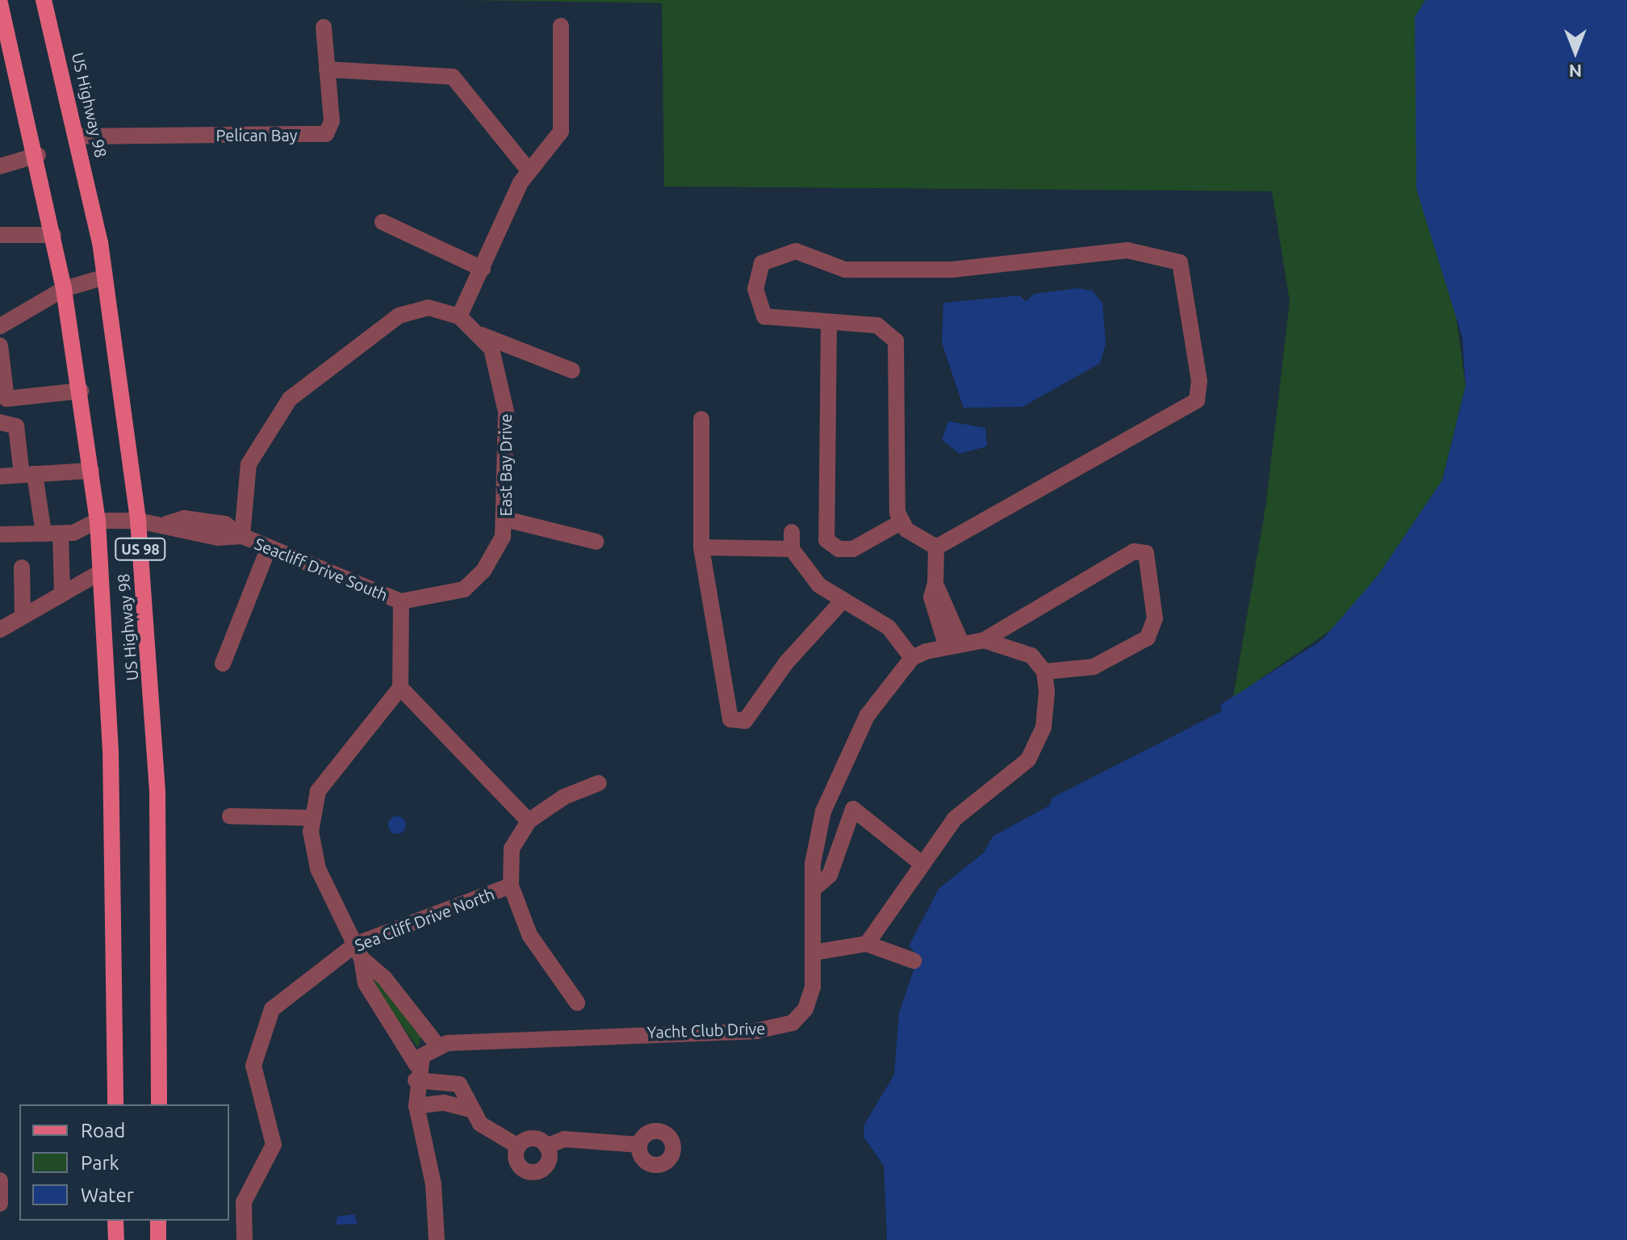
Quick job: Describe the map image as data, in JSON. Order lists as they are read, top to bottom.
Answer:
{
  "streets": {
    "main road": ["US Highway 98", "US 98"],
    "street": [
      "Pelican Bay",
      "East Bay Drive",
      "Seacliff Drive South",
      "Sea Cliff Drive North",
      "Yacht Club Drive"
    ]
  },
  "crossings": [
    ["US Highway 98", "Pelican Bay"],
    ["US Highway 98", "Seacliff Drive South"],
    ["East Bay Drive", "Seacliff Drive South"],
    ["Sea Cliff Drive North", "Yacht Club Drive"]
  ],
  "legend": ["Road", "Park", "Water"],
  "north": "bottom"
}
